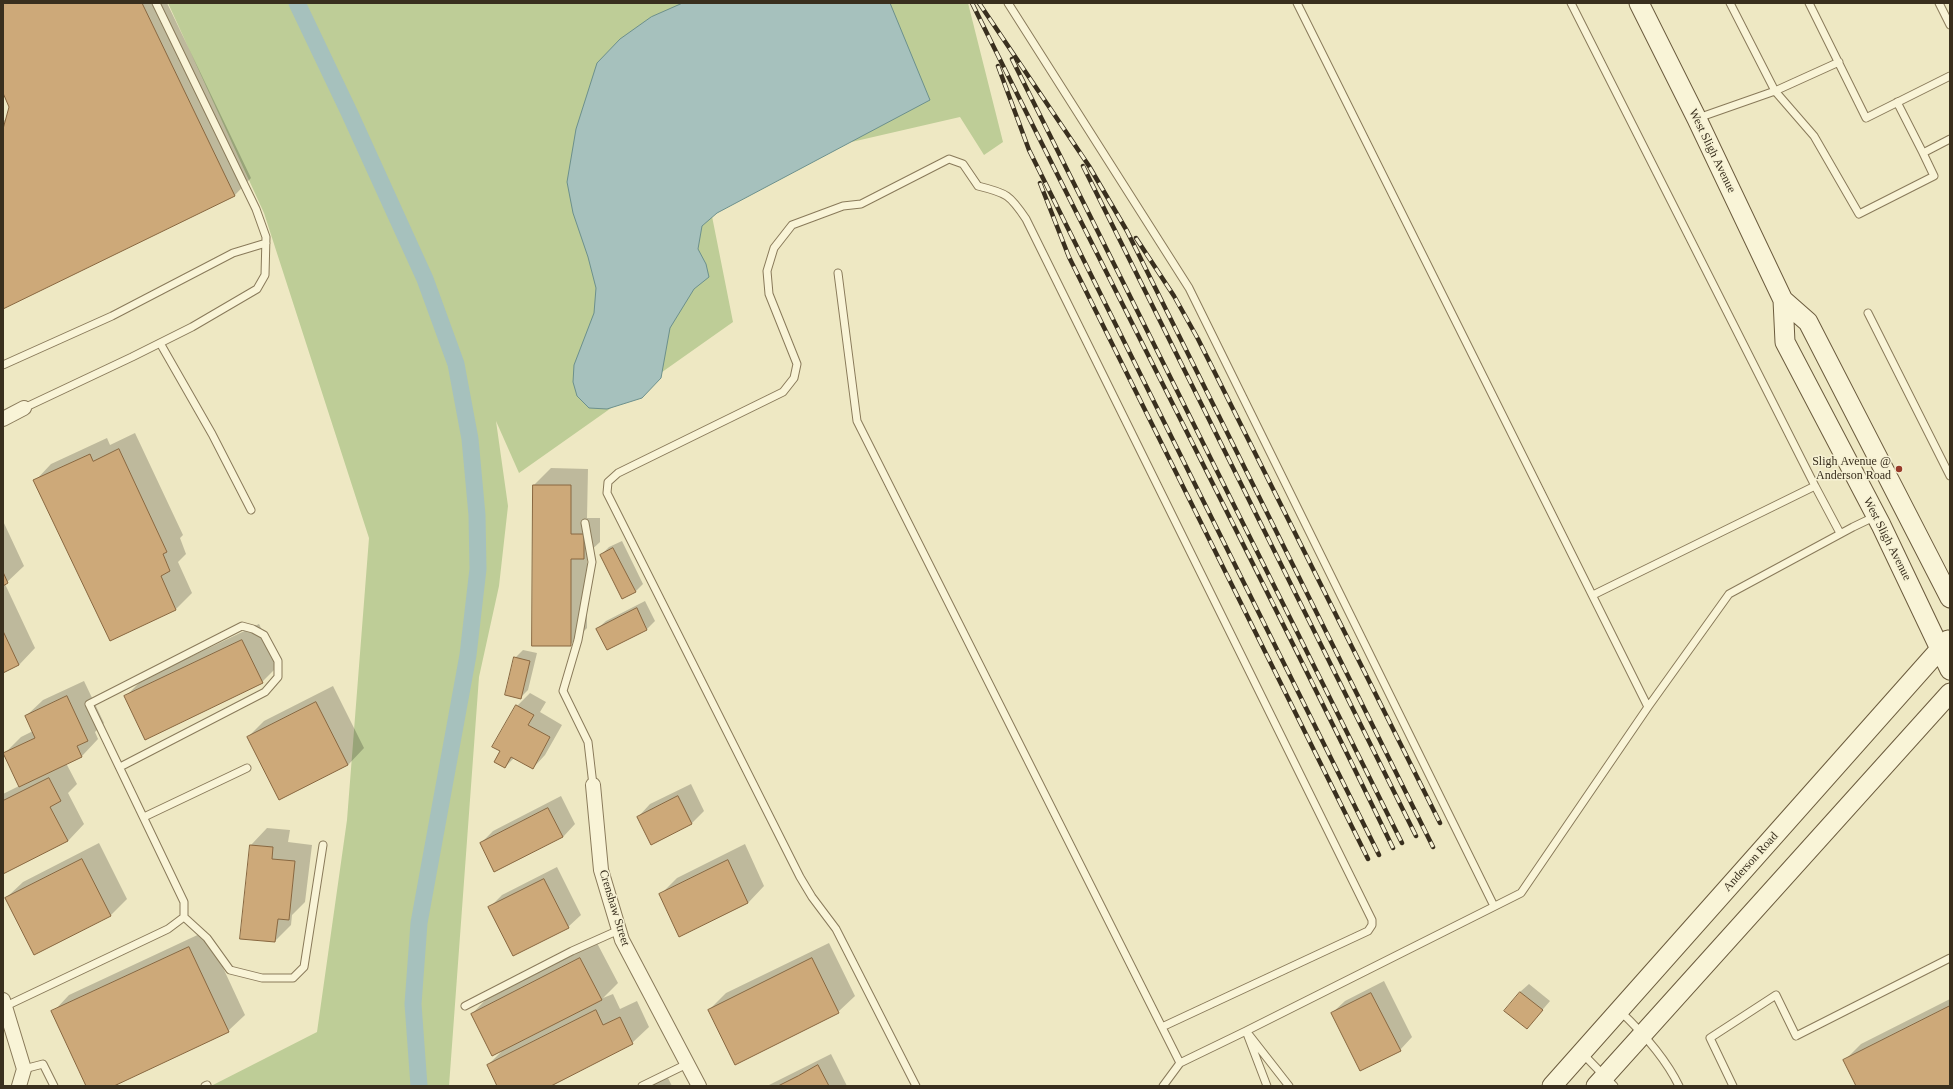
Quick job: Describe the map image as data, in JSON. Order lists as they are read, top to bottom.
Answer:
{
  "streets": {
    "main road": ["West Sligh Avenue", "Anderson Road"],
    "street": ["Crenshaw Street"]
  },
  "crossings": [
    ["West Sligh Avenue", "Anderson Road"]
  ],
  "places": ["Sligh Avenue @ Anderson Road"]
}
